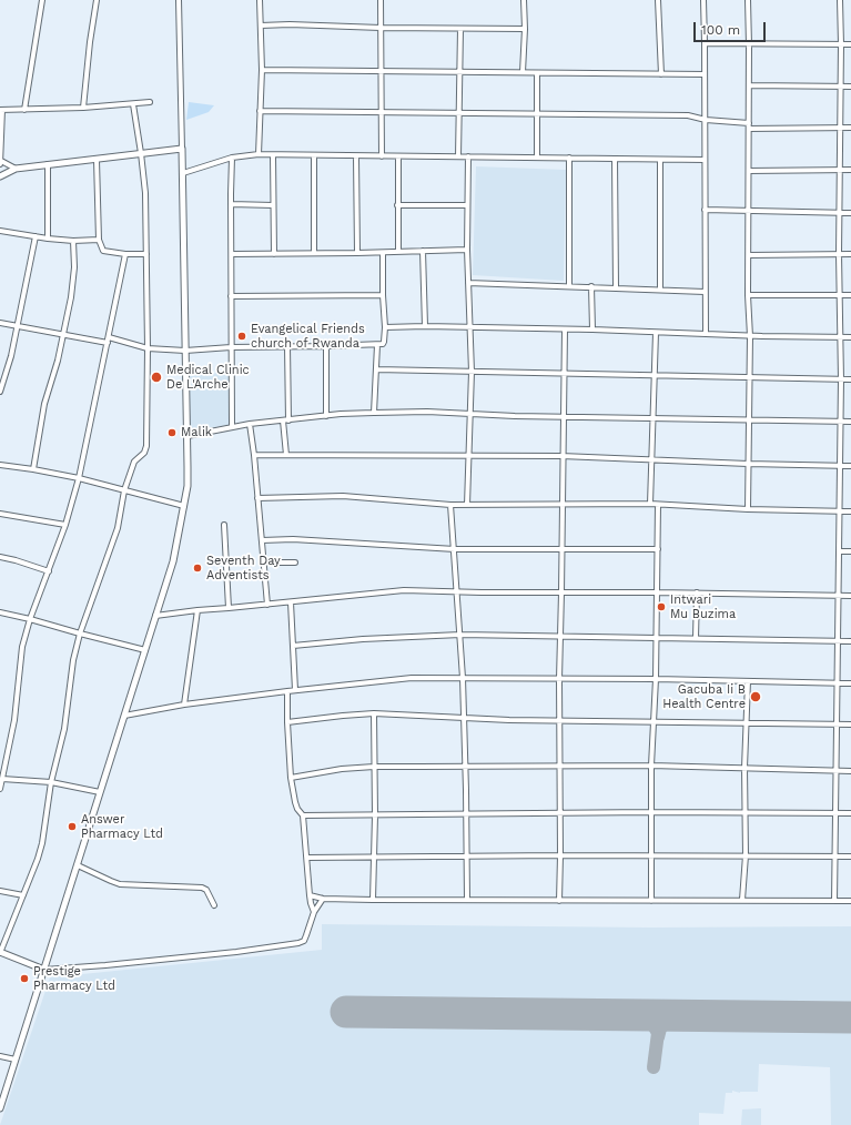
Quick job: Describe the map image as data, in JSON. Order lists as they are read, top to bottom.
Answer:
{
  "places": [
    "Evangelical Friends church of Rwanda",
    "Medical Clinic De L'Arche",
    "Malik",
    "Seventh Day Adventists",
    "Intwari Mu Buzima",
    "Gacuba Ii B Health Centre",
    "Answer Pharmacy Ltd",
    "Prestige Pharmacy Ltd"
  ],
  "scale_bar": "100 m"
}
